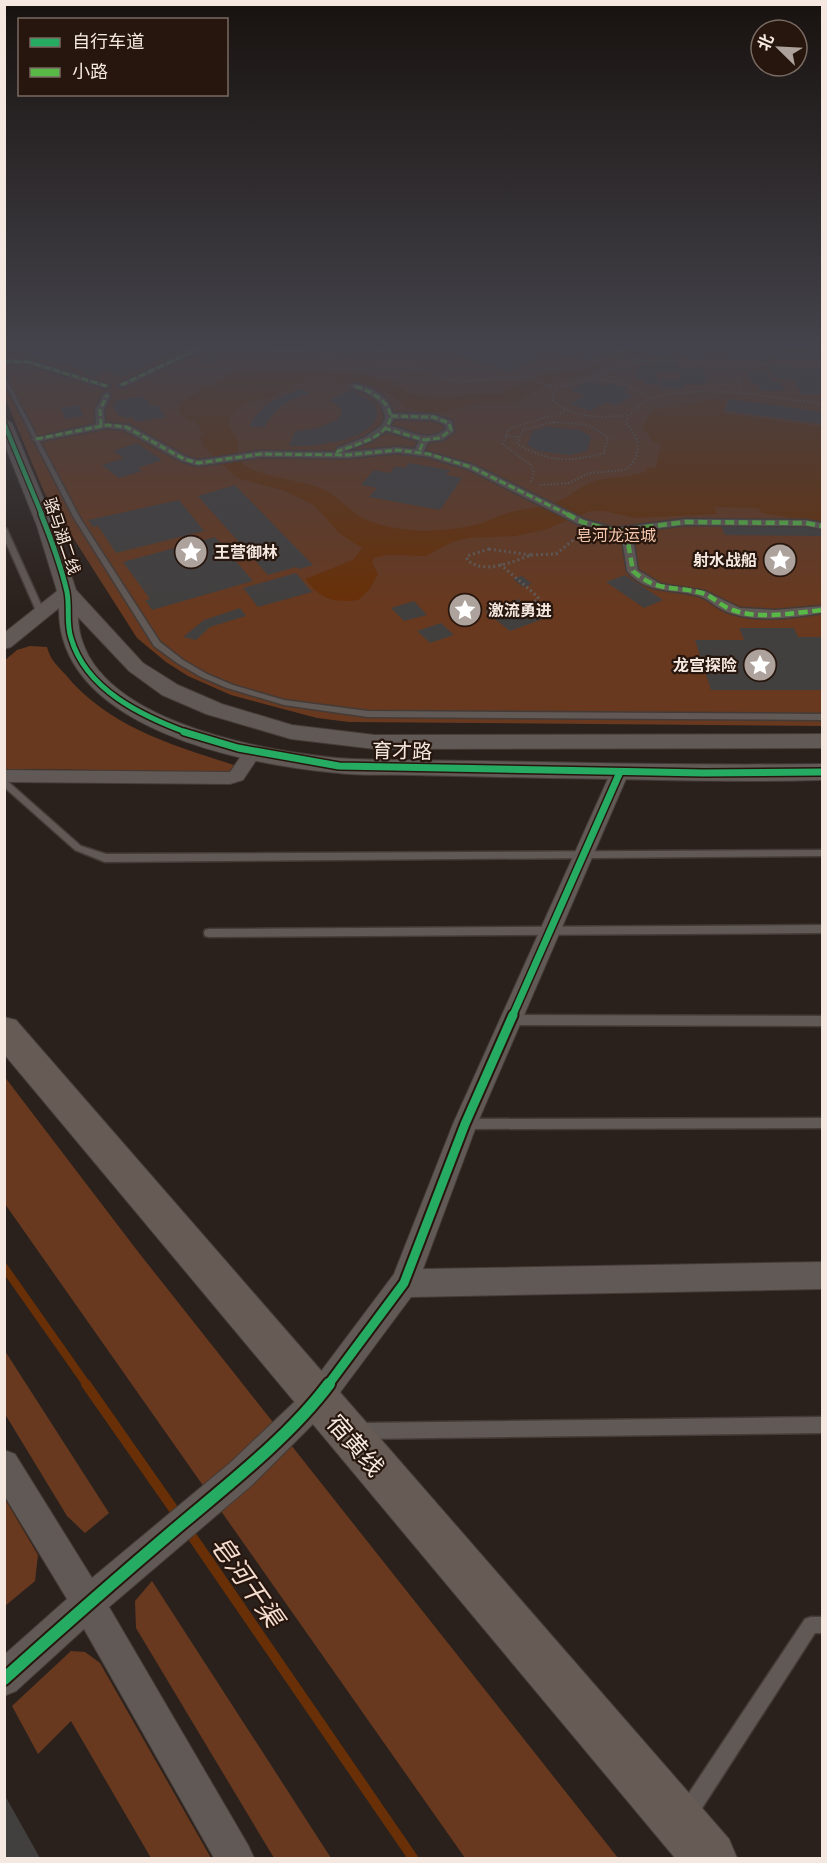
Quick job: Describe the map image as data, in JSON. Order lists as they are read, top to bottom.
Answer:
{
  "streets": {
    "main road": ["宿黄线"],
    "street": ["骆马湖二线", "育才路"]
  },
  "crossings": [
    ["骆马湖二线", "育才路"]
  ],
  "water": ["皂河干渠"],
  "parks": ["皂河龙运城"],
  "places": {
    "place": [
      "王营御林",
      "射水战船",
      "激流勇进",
      "龙宫探险"
    ]
  },
  "legend": ["自行车道", "小路"],
  "north": "top left"
}
